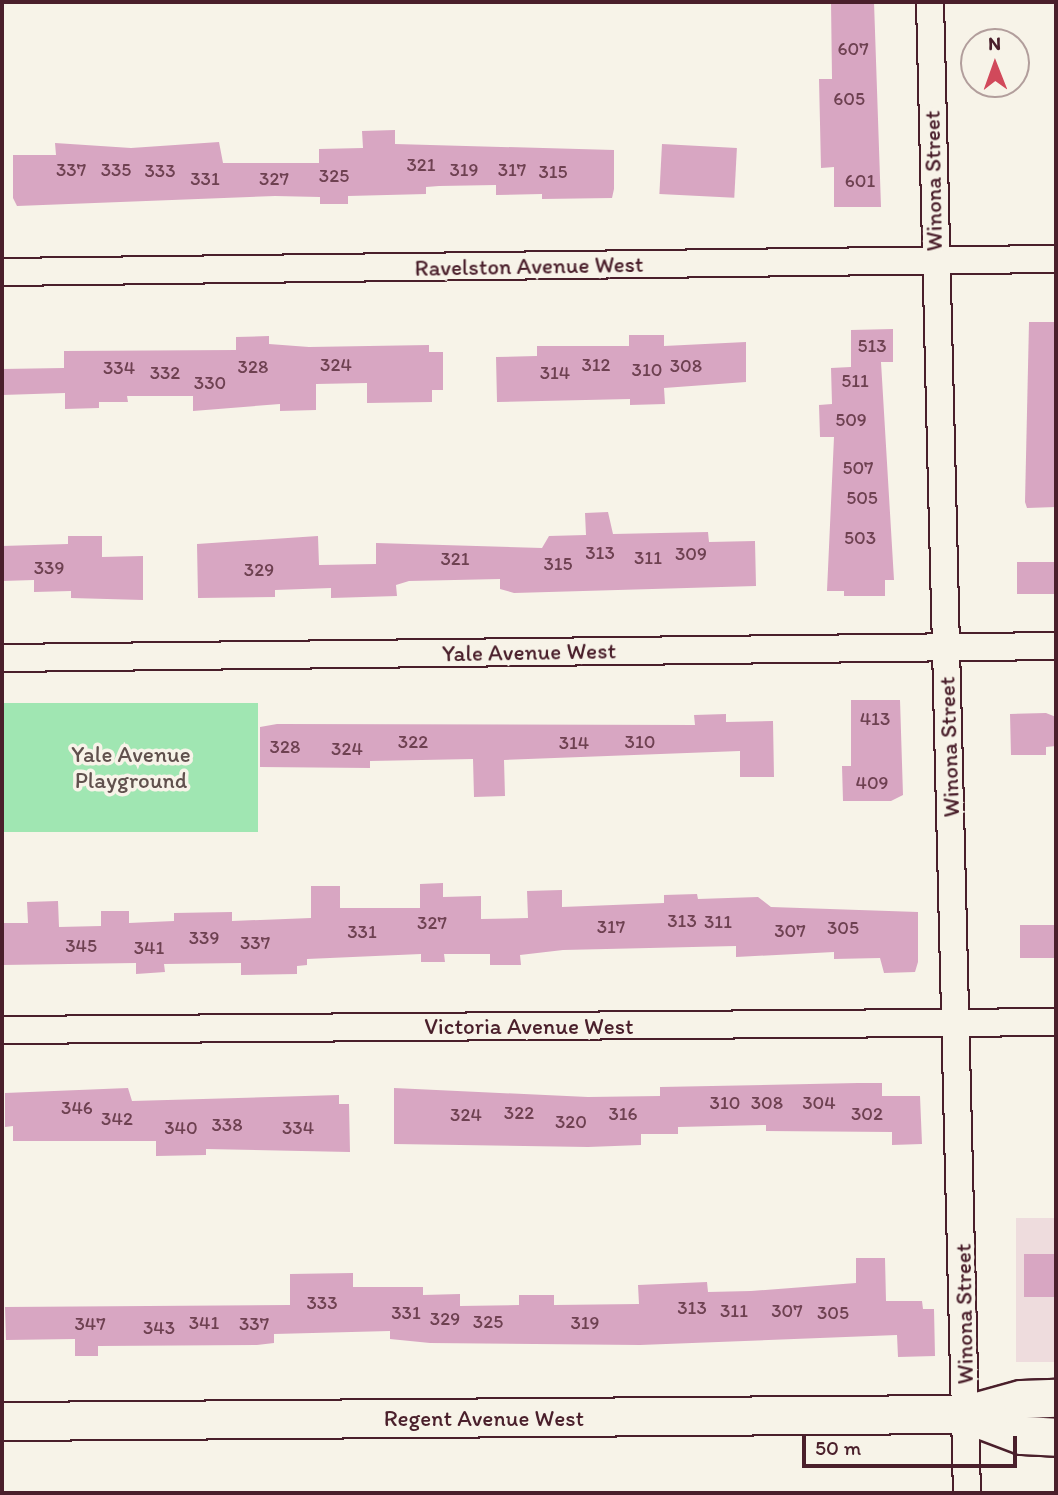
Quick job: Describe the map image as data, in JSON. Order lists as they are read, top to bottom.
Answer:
{
  "streets": {
    "main road": ["Regent Avenue West"],
    "street": [
      "Winona Street",
      "Ravelston Avenue West",
      "Yale Avenue West",
      "Victoria Avenue West"
    ]
  },
  "crossings": [
    ["Winona Street", "Ravelston Avenue West"],
    ["Winona Street", "Yale Avenue West"],
    ["Winona Street", "Victoria Avenue West"],
    ["Winona Street", "Regent Avenue West"]
  ],
  "parks": ["Yale Avenue Playground"],
  "house_numbers": [
    "607",
    "605",
    "321",
    "337",
    "335",
    "319",
    "317",
    "333",
    "315",
    "325",
    "331",
    "327",
    "601",
    "513",
    "324",
    "312",
    "308",
    "328",
    "334",
    "310",
    "332",
    "314",
    "511",
    "330",
    "509",
    "507",
    "505",
    "503",
    "313",
    "309",
    "311",
    "321",
    "315",
    "339",
    "329",
    "413",
    "322",
    "310",
    "314",
    "328",
    "324",
    "409",
    "313",
    "311",
    "327",
    "317",
    "305",
    "307",
    "331",
    "339",
    "337",
    "345",
    "341",
    "310",
    "308",
    "304",
    "346",
    "322",
    "316",
    "302",
    "324",
    "342",
    "320",
    "338",
    "340",
    "334",
    "333",
    "313",
    "311",
    "307",
    "331",
    "305",
    "329",
    "325",
    "341",
    "319",
    "347",
    "337",
    "343"
  ],
  "scale_bar": "50 m",
  "north": "top"
}
